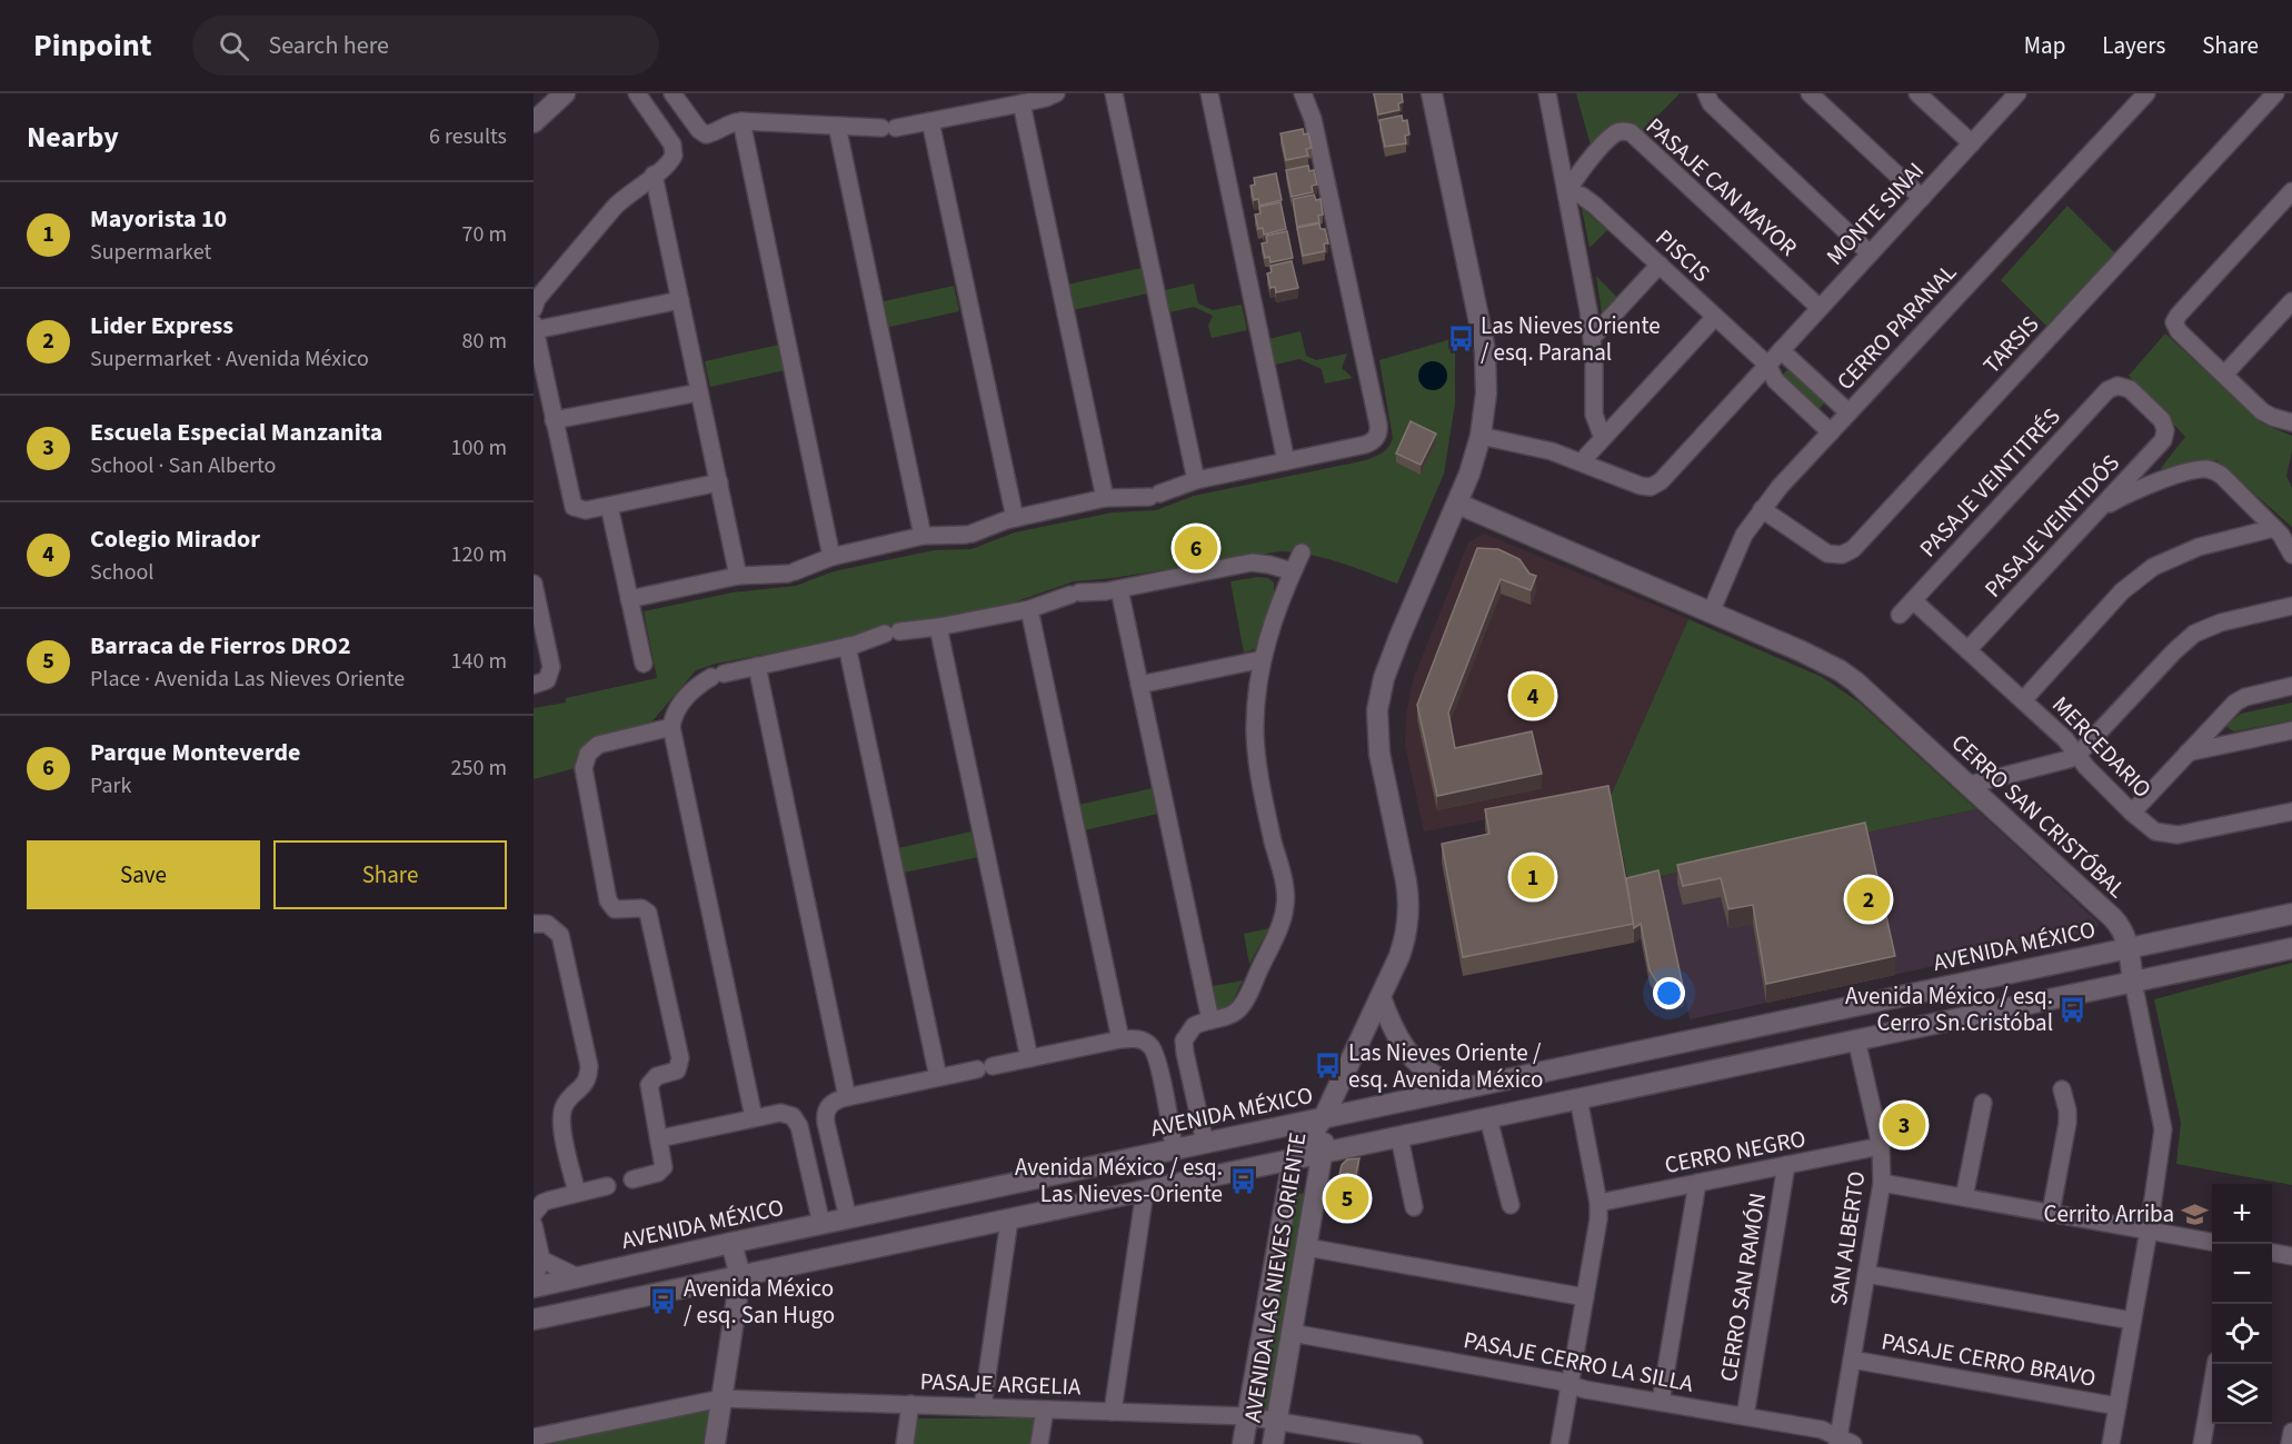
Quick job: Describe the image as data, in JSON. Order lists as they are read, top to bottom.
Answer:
{
  "streets": {
    "main road": ["CERRO SAN CRISTÓBAL", "AVENIDA MÉXICO", "AVENIDA LAS NIEVES ORIENTE"],
    "street": [
      "PASAJE CAN MAYOR",
      "MONTE SINAI",
      "PISCIS",
      "CERRO PARANAL",
      "TARSIS",
      "PASAJE VEINTITRÉS",
      "PASAJE VEINTIDÓS",
      "MERCEDARIO",
      "CERRO NEGRO",
      "SAN ALBERTO",
      "CERRO SAN RAMÓN",
      "PASAJE CERRO BRAVO",
      "PASAJE CERRO LA SILLA",
      "PASAJE ARGELIA"
    ]
  },
  "crossings": [
    ["PASAJE CAN MAYOR", "MONTE SINAI"],
    ["PASAJE CAN MAYOR", "PISCIS"],
    ["MONTE SINAI", "PISCIS"],
    ["MONTE SINAI", "AVENIDA LAS NIEVES ORIENTE"],
    ["PISCIS", "CERRO PARANAL"],
    ["CERRO PARANAL", "TARSIS"],
    ["CERRO PARANAL", "CERRO SAN CRISTÓBAL"],
    ["PASAJE VEINTITRÉS", "PASAJE VEINTIDÓS"],
    ["PASAJE VEINTITRÉS", "MERCEDARIO"],
    ["PASAJE VEINTIDÓS", "MERCEDARIO"],
    ["CERRO SAN CRISTÓBAL", "AVENIDA MÉXICO"],
    ["CERRO SAN CRISTÓBAL", "AVENIDA LAS NIEVES ORIENTE"],
    ["CERRO SAN CRISTÓBAL", "PASAJE CERRO BRAVO"],
    ["AVENIDA MÉXICO", "AVENIDA LAS NIEVES ORIENTE"],
    ["CERRO NEGRO", "SAN ALBERTO"],
    ["CERRO NEGRO", "CERRO SAN RAMÓN"],
    ["SAN ALBERTO", "PASAJE CERRO BRAVO"],
    ["SAN ALBERTO", "PASAJE CERRO LA SILLA"],
    ["AVENIDA LAS NIEVES ORIENTE", "PASAJE CERRO LA SILLA"],
    ["AVENIDA LAS NIEVES ORIENTE", "PASAJE ARGELIA"],
    ["CERRO SAN RAMÓN", "PASAJE CERRO LA SILLA"]
  ],
  "places": {
    "bus stop": [
      "Las Nieves Oriente / esq. Paranal",
      "Avenida México / esq. Cerro Sn.Cristóbal",
      "Las Nieves Oriente / esq. Avenida México",
      "Avenida México / esq. Las Nieves-Oriente",
      "Avenida México / esq. San Hugo"
    ],
    "school or university": ["Cerrito Arriba"]
  },
  "page": {
    "header": "Pinpoint",
    "search": "Search here",
    "nav": ["Map", "Layers", "Share"],
    "heading": ["Nearby", "6 results"],
    "list": [
      {
        "mark": "1",
        "name": "Mayorista 10",
        "note": "Supermarket",
        "value": "70 m"
      },
      {
        "mark": "2",
        "name": "Lider Express",
        "note": "Supermarket · Avenida México",
        "value": "80 m"
      },
      {
        "mark": "3",
        "name": "Escuela Especial Manzanita",
        "note": "School · San Alberto",
        "value": "100 m"
      },
      {
        "mark": "4",
        "name": "Colegio Mirador",
        "note": "School",
        "value": "120 m"
      },
      {
        "mark": "5",
        "name": "Barraca de Fierros DRO2",
        "note": "Place · Avenida Las Nieves Oriente",
        "value": "140 m"
      },
      {
        "mark": "6",
        "name": "Parque Monteverde",
        "note": "Park",
        "value": "250 m"
      }
    ],
    "pins": [
      "6",
      "4",
      "1",
      "2",
      "3",
      "5"
    ],
    "buttons": ["Save", "Share"],
    "map_buttons": ["+", "−"]
  }
}
